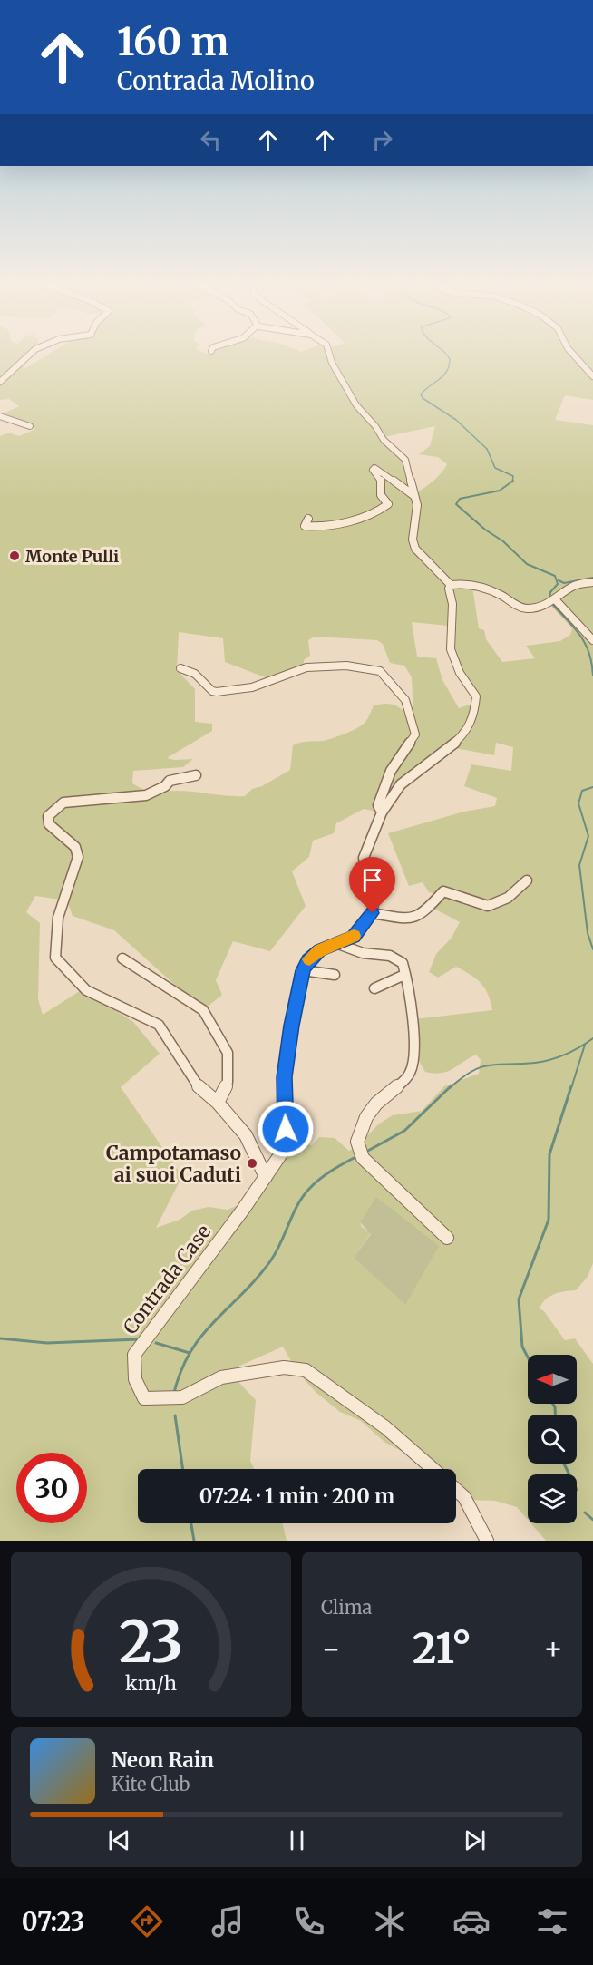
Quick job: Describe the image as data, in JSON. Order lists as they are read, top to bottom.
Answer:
{
  "streets": {
    "street": ["Contrada Case"]
  },
  "places": ["Monte Pulli", "Campotamaso ai suoi Caduti"],
  "north": "left",
  "page": {
    "turn": ["160 m", "Contrada Molino"],
    "limit": "30",
    "trip": "07:24 · 1 min · 200 m",
    "tile": "Clima",
    "heat": ["−", "21°", "+"],
    "song": ["Neon Rain", "Kite Club"],
    "tabs": "07:23",
    "gauge": ["23", "km/h"]
  }
}
